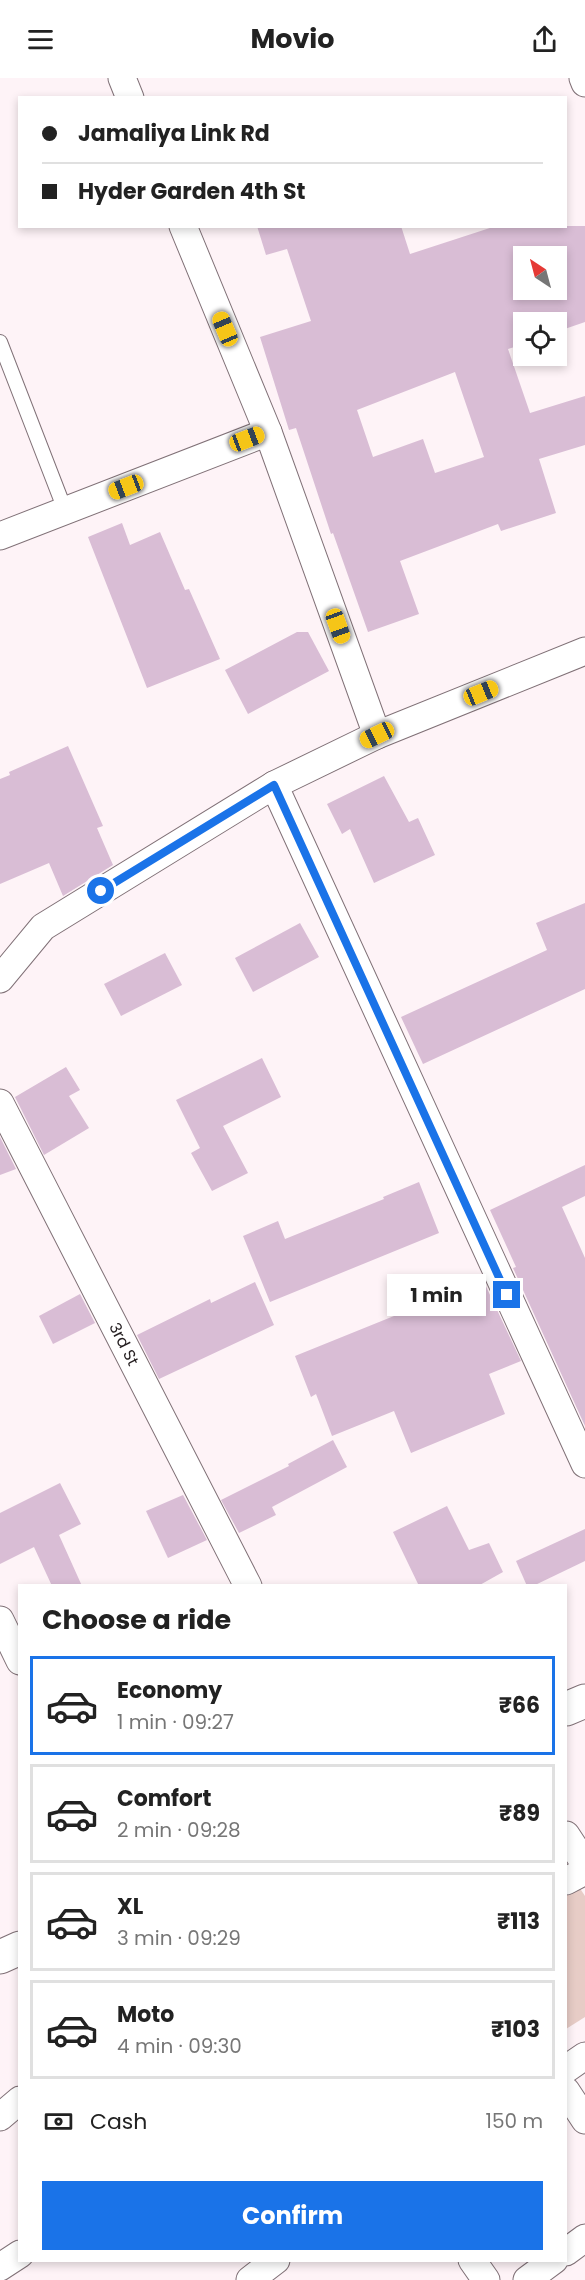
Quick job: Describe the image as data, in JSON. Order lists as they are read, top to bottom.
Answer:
{
  "streets": {
    "street": ["3rd St"]
  },
  "north": "top left",
  "page": {
    "header": "Movio",
    "banner": ["Jamaliya Link Rd", "Hyder Garden 4th St"],
    "bubble": "1 min",
    "heading": "Choose a ride",
    "list": [
      {
        "name": "Economy",
        "note": "1 min · 09:27",
        "value": "₹66"
      },
      {
        "name": "Comfort",
        "note": "2 min · 09:28",
        "value": "₹89"
      },
      {
        "name": "XL",
        "note": "3 min · 09:29",
        "value": "₹113"
      },
      {
        "name": "Moto",
        "note": "4 min · 09:30",
        "value": "₹103"
      }
    ],
    "pay": ["Cash", "150 m"],
    "buttons": "Confirm"
  }
}
